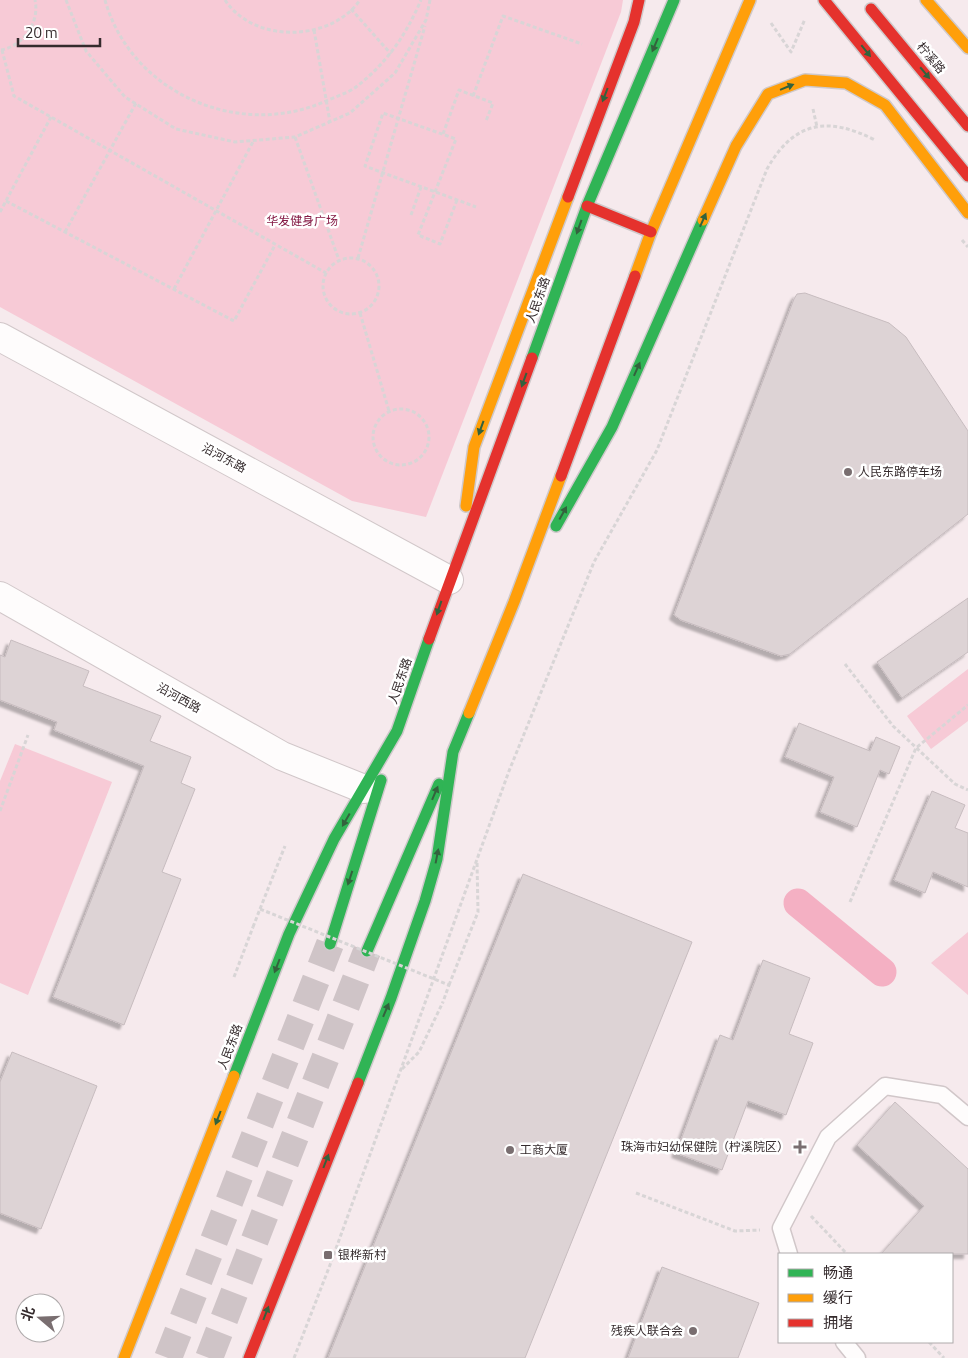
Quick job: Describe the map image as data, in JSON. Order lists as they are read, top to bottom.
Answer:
{
  "streets": {
    "main road": ["柠溪路", "人民东路"],
    "street": ["沿河东路", "沿河西路"]
  },
  "crossings": [
    ["人民东路", "沿河东路"],
    ["人民东路", "沿河西路"]
  ],
  "parks": ["华发健身广场"],
  "places": {
    "other": ["人民东路停车场", "工商大厦", "残疾人联合会"],
    "health": ["珠海市妇幼保健院（柠溪院区）"],
    "transit": ["银桦新村"]
  },
  "legend": ["畅通", "缓行", "拥堵"],
  "scale_bar": "20 m",
  "north": "left"
}
